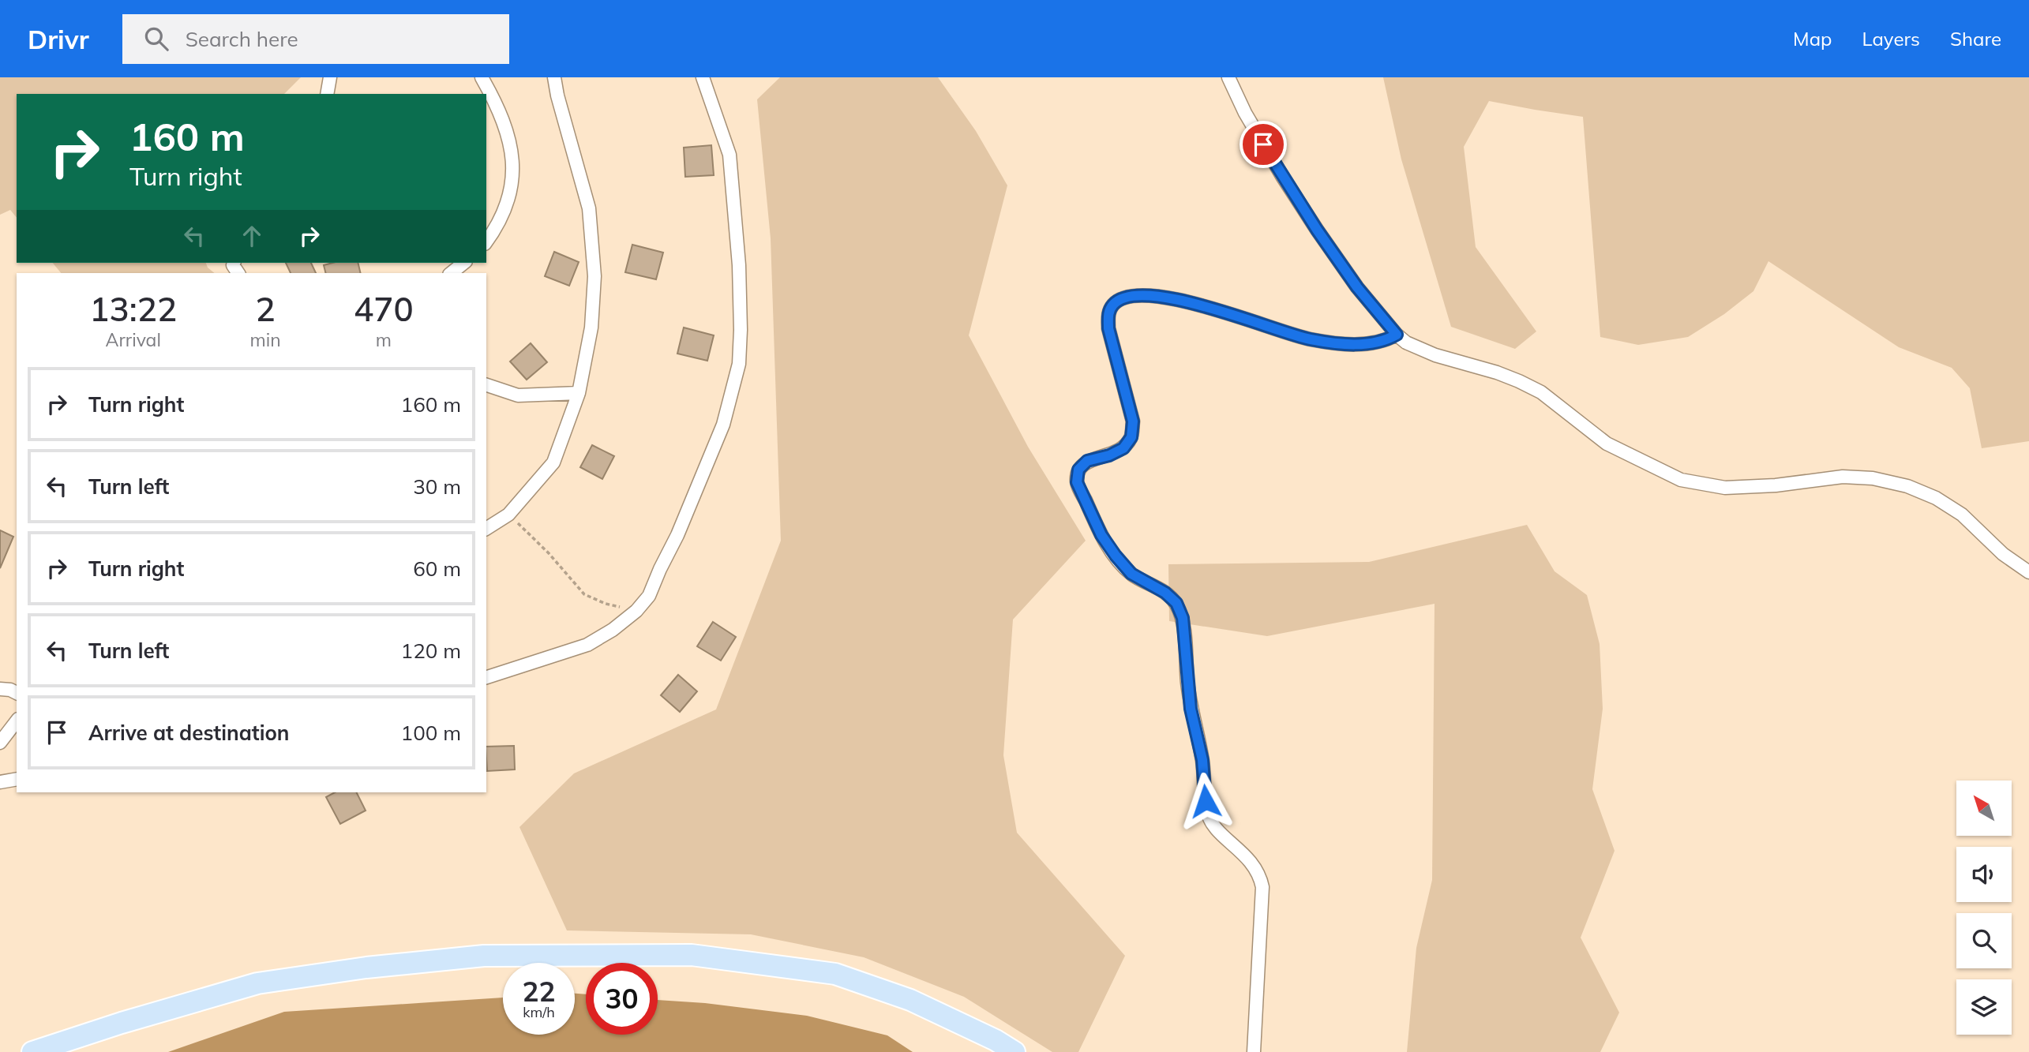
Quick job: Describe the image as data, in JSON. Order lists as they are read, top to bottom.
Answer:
{
  "north": "top left",
  "page": {
    "header": "Drivr",
    "search": "Search here",
    "nav": ["Map", "Layers", "Share"],
    "turn": ["160 m", "Turn right"],
    "eta": [
      "13:22",
      "Arrival",
      "2",
      "min",
      "470",
      "m"
    ],
    "list": [
      {
        "name": "Turn right",
        "value": "160 m"
      },
      {
        "name": "Turn left",
        "value": "30 m"
      },
      {
        "name": "Turn right",
        "value": "60 m"
      },
      {
        "name": "Turn left",
        "value": "120 m"
      },
      {
        "name": "Arrive at destination",
        "value": "100 m"
      }
    ],
    "speed": "22 km/h",
    "limit": "30"
  }
}
